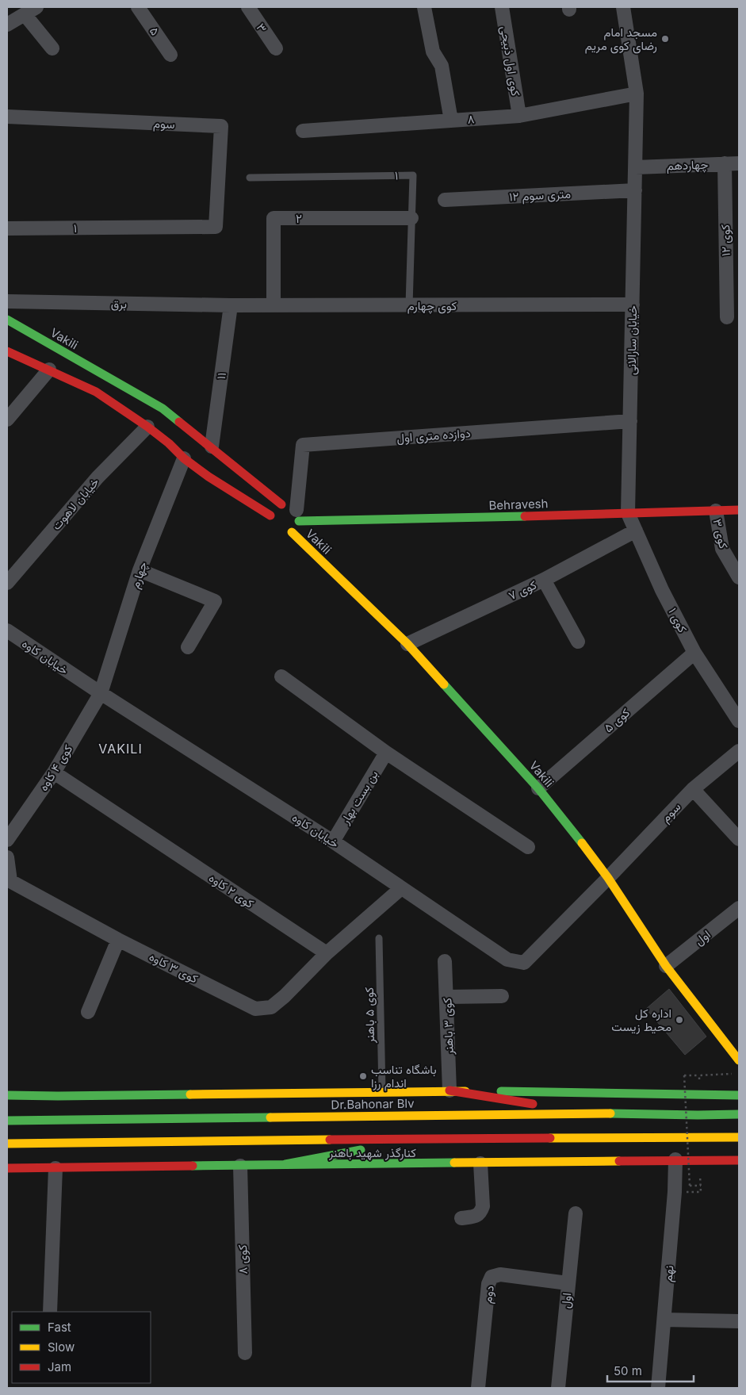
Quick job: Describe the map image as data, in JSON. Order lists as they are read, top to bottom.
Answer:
{
  "streets": {
    "main road": [
      "Vakili",
      "Behravesh",
      "Dr.Bahonar Blv",
      "کنارگذر شهید باهنر"
    ],
    "street": [
      "۳",
      "۵",
      "کوی اول ذبیحی",
      "۸",
      "سوم",
      "چهاردهم",
      "۱",
      "۱۲ متری سوم",
      "۲",
      "کوی ۱۲",
      "برق",
      "کوی چهارم",
      "خیابان سارالانی",
      "۱۱",
      "دوازده متری اول",
      "خیابان لاهوت",
      "کوی ۳",
      "چهارم",
      "کوی ۷",
      "کوی ۱",
      "خیابان کاوه",
      "کوی ۵",
      "کوی ۴ کاوه",
      "بن بست بهار",
      "کوی ۲ کاوه",
      "اول",
      "کوی ۳ کاوه",
      "کوی ۳ باهنر",
      "کوی ۸",
      "نهم",
      "دوم"
    ],
    "lane": ["کوی ۵ باهنر"]
  },
  "crossings": [
    ["کوی اول ذبیحی", "۸"],
    ["۸", "خیابان سارالانی"],
    ["سوم", "۱"],
    ["سوم", "Vakili"],
    ["سوم", "خیابان کاوه"],
    ["چهاردهم", "کوی ۱۲"],
    ["چهاردهم", "خیابان سارالانی"],
    ["۱", "۲"],
    ["۱", "کوی چهارم"],
    ["۱۲ متری سوم", "خیابان سارالانی"],
    ["۲", "کوی چهارم"],
    ["برق", "کوی چهارم"],
    ["برق", "۱۱"],
    ["کوی چهارم", "خیابان سارالانی"],
    ["کوی چهارم", "۱۱"],
    ["Vakili", "۱۱"],
    ["Vakili", "دوازده متری اول"],
    ["Vakili", "Behravesh"],
    ["Vakili", "کوی ۷"],
    ["Vakili", "خیابان کاوه"],
    ["Vakili", "کوی ۵"],
    ["Vakili", "اول"],
    ["خیابان سارالانی", "دوازده متری اول"],
    ["خیابان سارالانی", "Behravesh"],
    ["خیابان سارالانی", "کوی ۱"],
    ["دوازده متری اول", "Behravesh"],
    ["Behravesh", "کوی ۳"],
    ["Behravesh", "کوی ۱"],
    ["چهارم", "خیابان کاوه"],
    ["چهارم", "کوی ۴ کاوه"],
    ["کوی ۷", "کوی ۱"],
    ["کوی ۱", "کوی ۵"],
    ["خیابان کاوه", "کوی ۴ کاوه"],
    ["خیابان کاوه", "بن بست بهار"],
    ["کوی ۴ کاوه", "کوی ۲ کاوه"],
    ["کوی ۲ کاوه", "کوی ۳ کاوه"],
    ["اول", "دوم"],
    ["کنارگذر شهید باهنر", "کوی ۸"],
    ["کنارگذر شهید باهنر", "نهم"]
  ],
  "districts": ["VAKILI"],
  "places": ["مسجد امام رضای کوی مریم", "اداره کل محیط زیست", "باشگاه تناسب اندام رزا"],
  "legend": ["Fast", "Slow", "Jam"],
  "scale_bar": "50 m"
}
